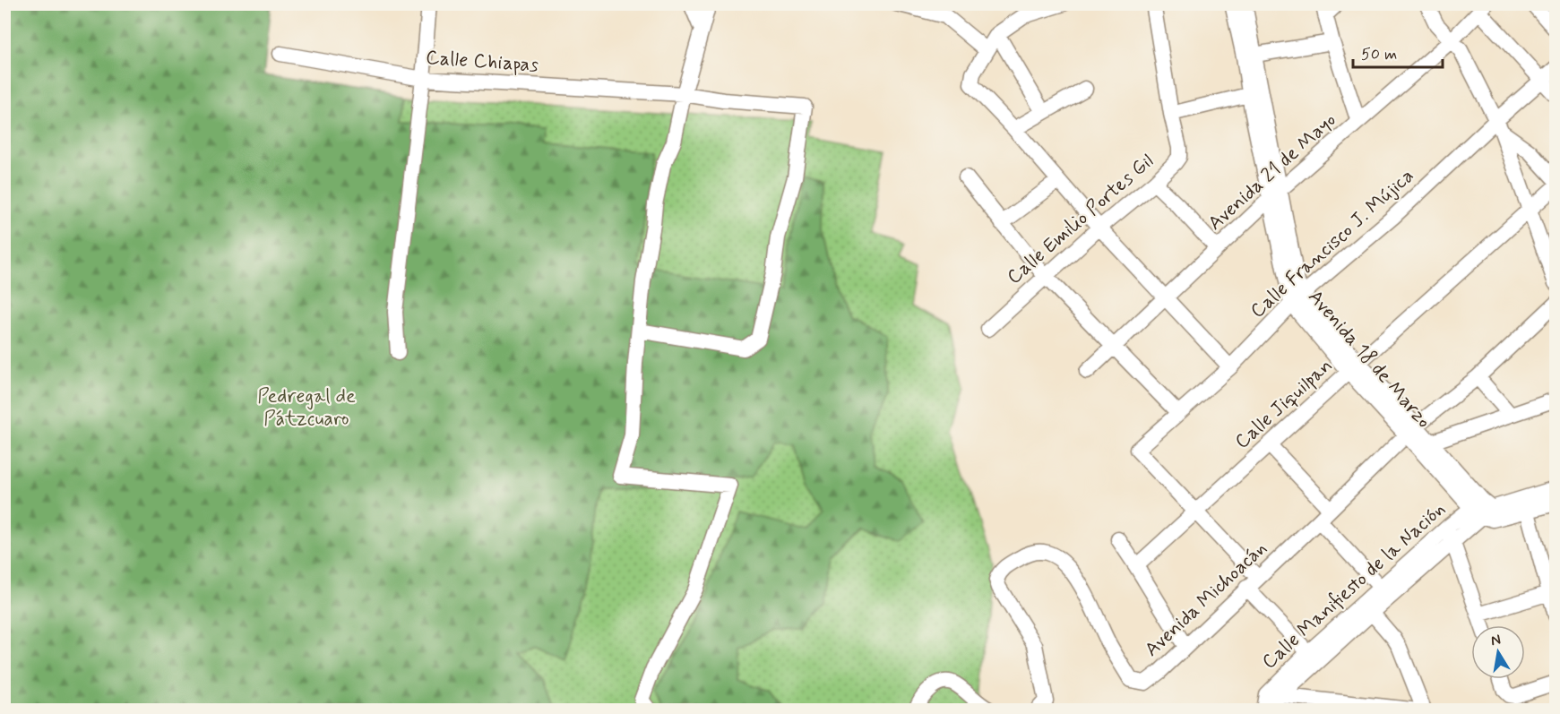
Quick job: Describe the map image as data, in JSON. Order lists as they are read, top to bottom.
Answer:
{
  "streets": {
    "street": [
      "Calle Chiapas",
      "Avenida 21 de Mayo",
      "Calle Emilio Portes Gil",
      "Calle Francisco J. Mújica",
      "Avenida 18 de Marzo",
      "Calle Jiquilpan",
      "Calle Manifiesto de la Nación",
      "Avenida Michoacán"
    ]
  },
  "crossings": [
    ["Avenida 21 de Mayo", "Avenida 18 de Marzo"],
    ["Calle Francisco J. Mújica", "Avenida 18 de Marzo"],
    ["Calle Francisco J. Mújica", "Calle Jiquilpan"],
    ["Avenida 18 de Marzo", "Calle Jiquilpan"],
    ["Avenida 18 de Marzo", "Calle Manifiesto de la Nación"],
    ["Avenida 18 de Marzo", "Avenida Michoacán"]
  ],
  "parks": ["Pedregal de Pátzcuaro"],
  "scale_bar": "50 m",
  "north": "top"
}
